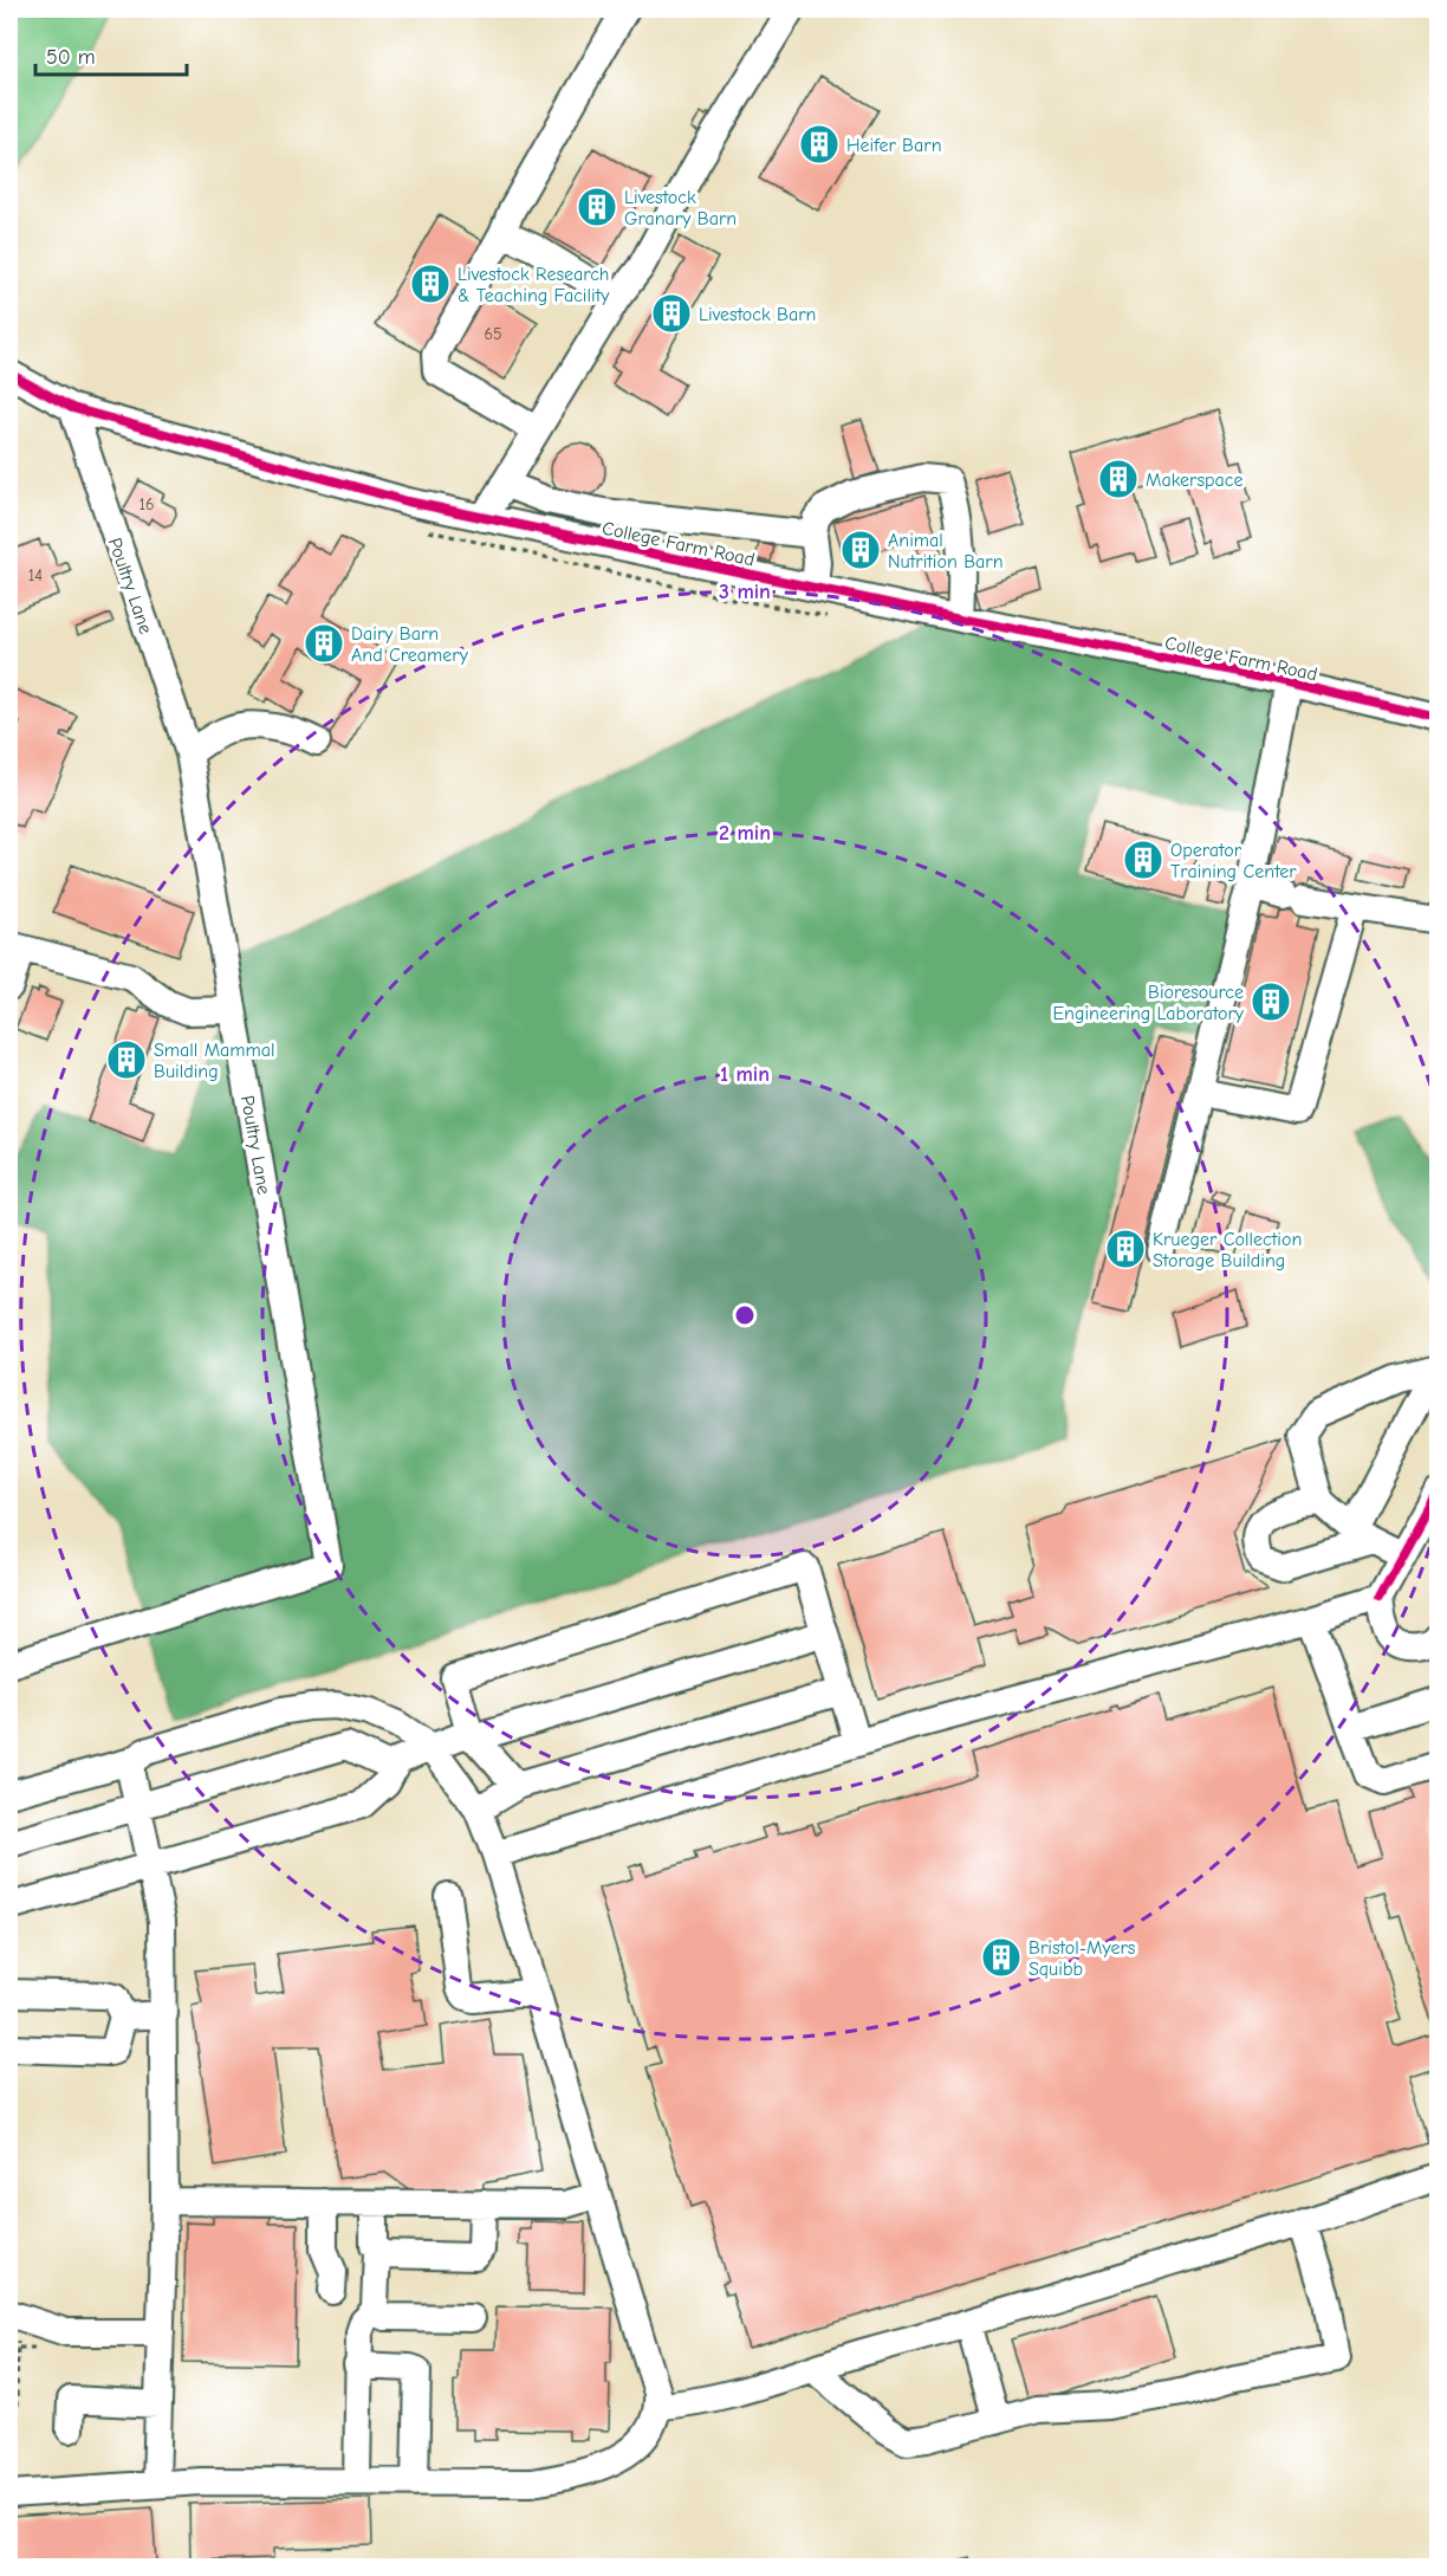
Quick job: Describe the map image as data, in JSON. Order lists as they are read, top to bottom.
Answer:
{
  "streets": {
    "street": ["College Farm Road", "Poultry Lane"]
  },
  "crossings": [
    ["College Farm Road", "Poultry Lane"]
  ],
  "places": {
    "building": [
      "Heifer Barn",
      "Livestock Granary Barn",
      "Livestock Research & Teaching Facility",
      "Livestock Barn",
      "Makerspace",
      "Animal Nutrition Barn",
      "Dairy Barn And Creamery",
      "Operator Training Center",
      "Bioresource Engineering Laboratory",
      "Small Mammal Building",
      "Krueger Collection Storage Building",
      "Bristol-Myers Squibb"
    ]
  },
  "house_numbers": ["65", "16", "14"],
  "scale_bar": "50 m",
  "rings": ["3 min", "2 min", "1 min"]
}
